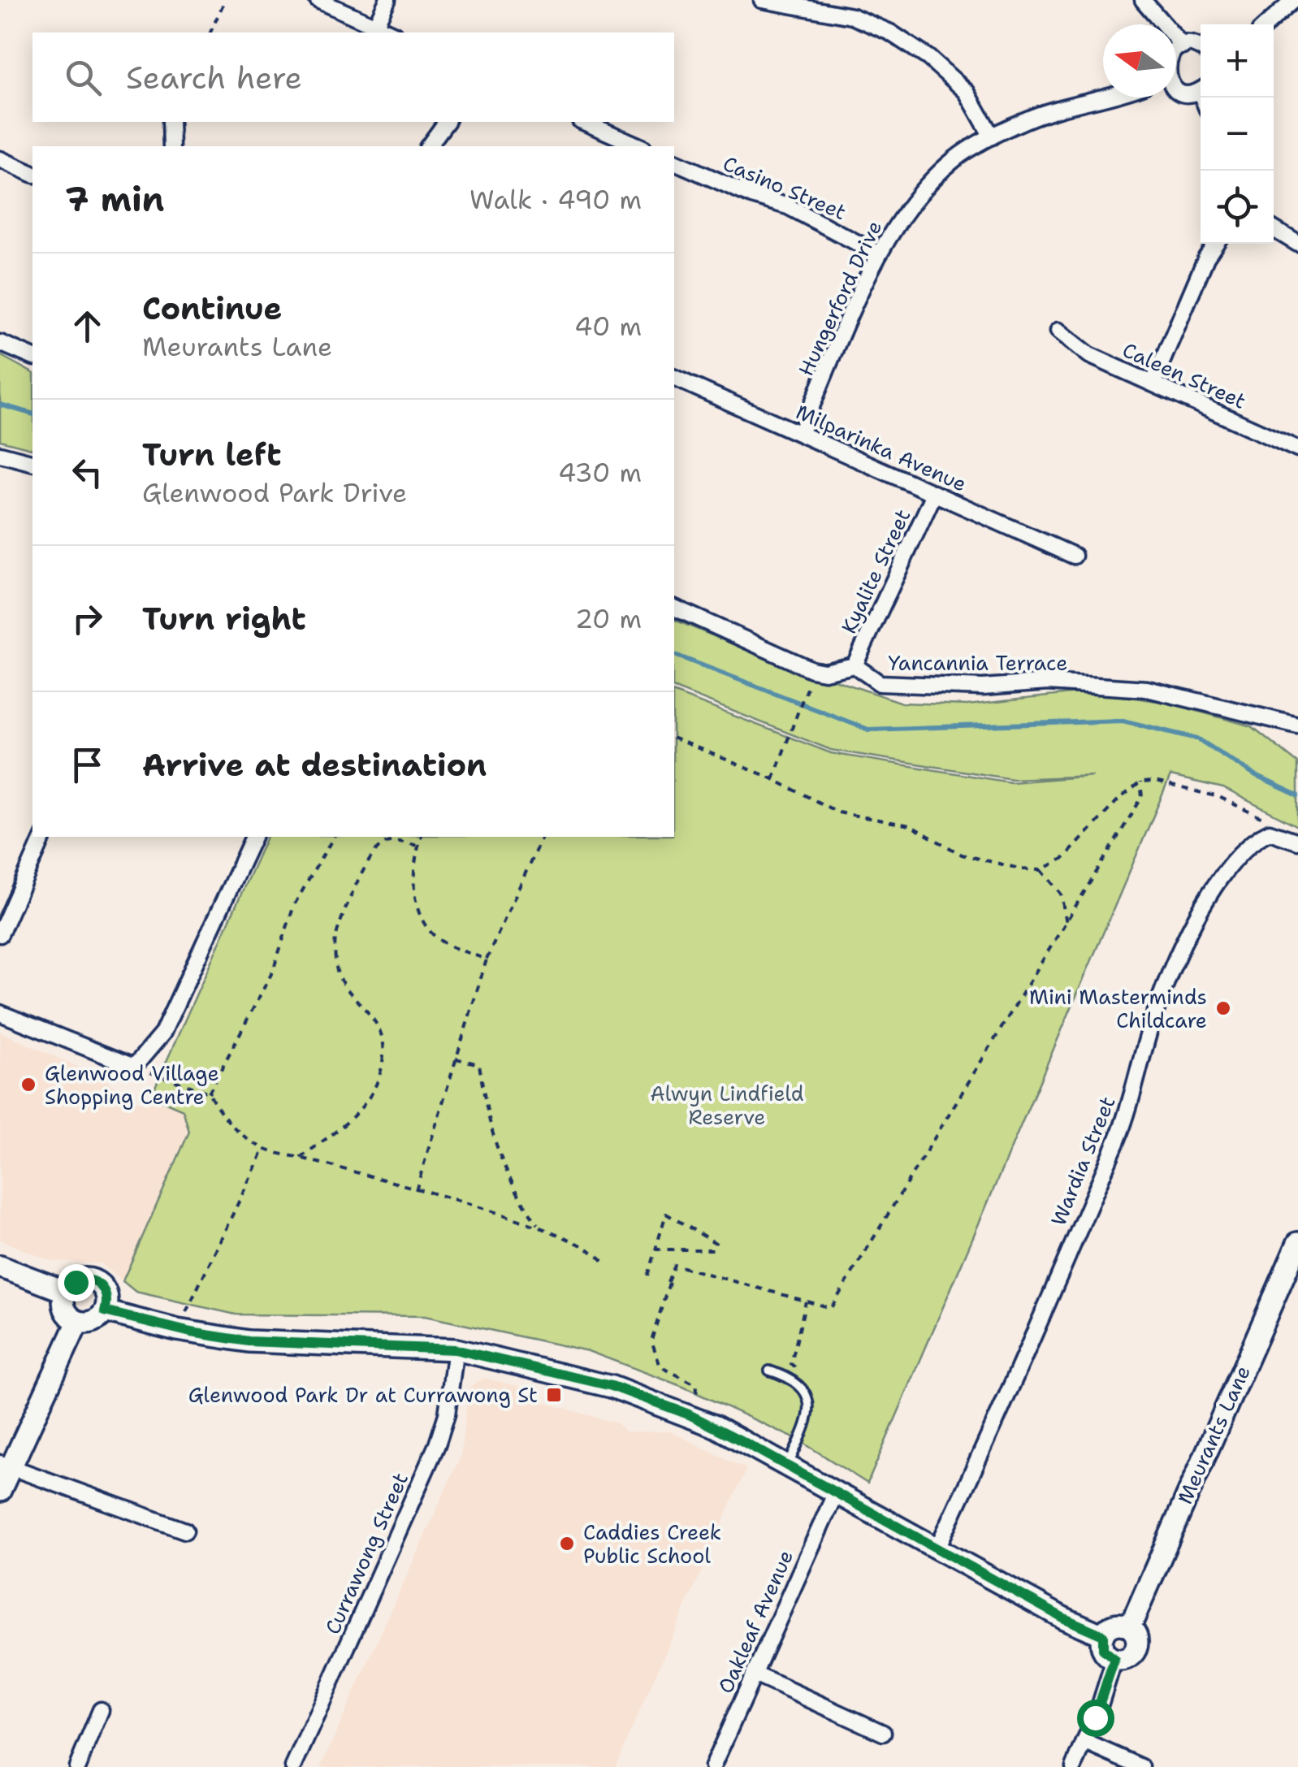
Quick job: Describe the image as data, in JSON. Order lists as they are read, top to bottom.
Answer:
{
  "streets": {
    "street": [
      "Casino Street",
      "Hungerford Drive",
      "Caleen Street",
      "Milparinka Avenue",
      "Kyalite Street",
      "Yancannia Terrace",
      "Wardia Street",
      "Meurants Lane",
      "Currawong Street",
      "Oakleaf Avenue"
    ]
  },
  "crossings": [
    ["Casino Street", "Hungerford Drive"],
    ["Hungerford Drive", "Milparinka Avenue"],
    ["Milparinka Avenue", "Kyalite Street"],
    ["Kyalite Street", "Yancannia Terrace"]
  ],
  "parks": ["Alwyn Lindfield Reserve"],
  "places": {
    "other": ["Mini Masterminds Childcare", "Glenwood Village Shopping Centre", "Caddies Creek Public School"],
    "transit": ["Glenwood Park Dr at Currawong St"]
  },
  "north": "left",
  "page": {
    "map_buttons": ["+", "−"],
    "search": "Search here",
    "heading": ["7 min", "Walk · 490 m"],
    "list": [
      ["Continue", "Meurants Lane", "40 m"],
      ["Turn left", "Glenwood Park Drive", "430 m"],
      ["Turn right", "20 m"],
      "Arrive at destination"
    ]
  }
}
